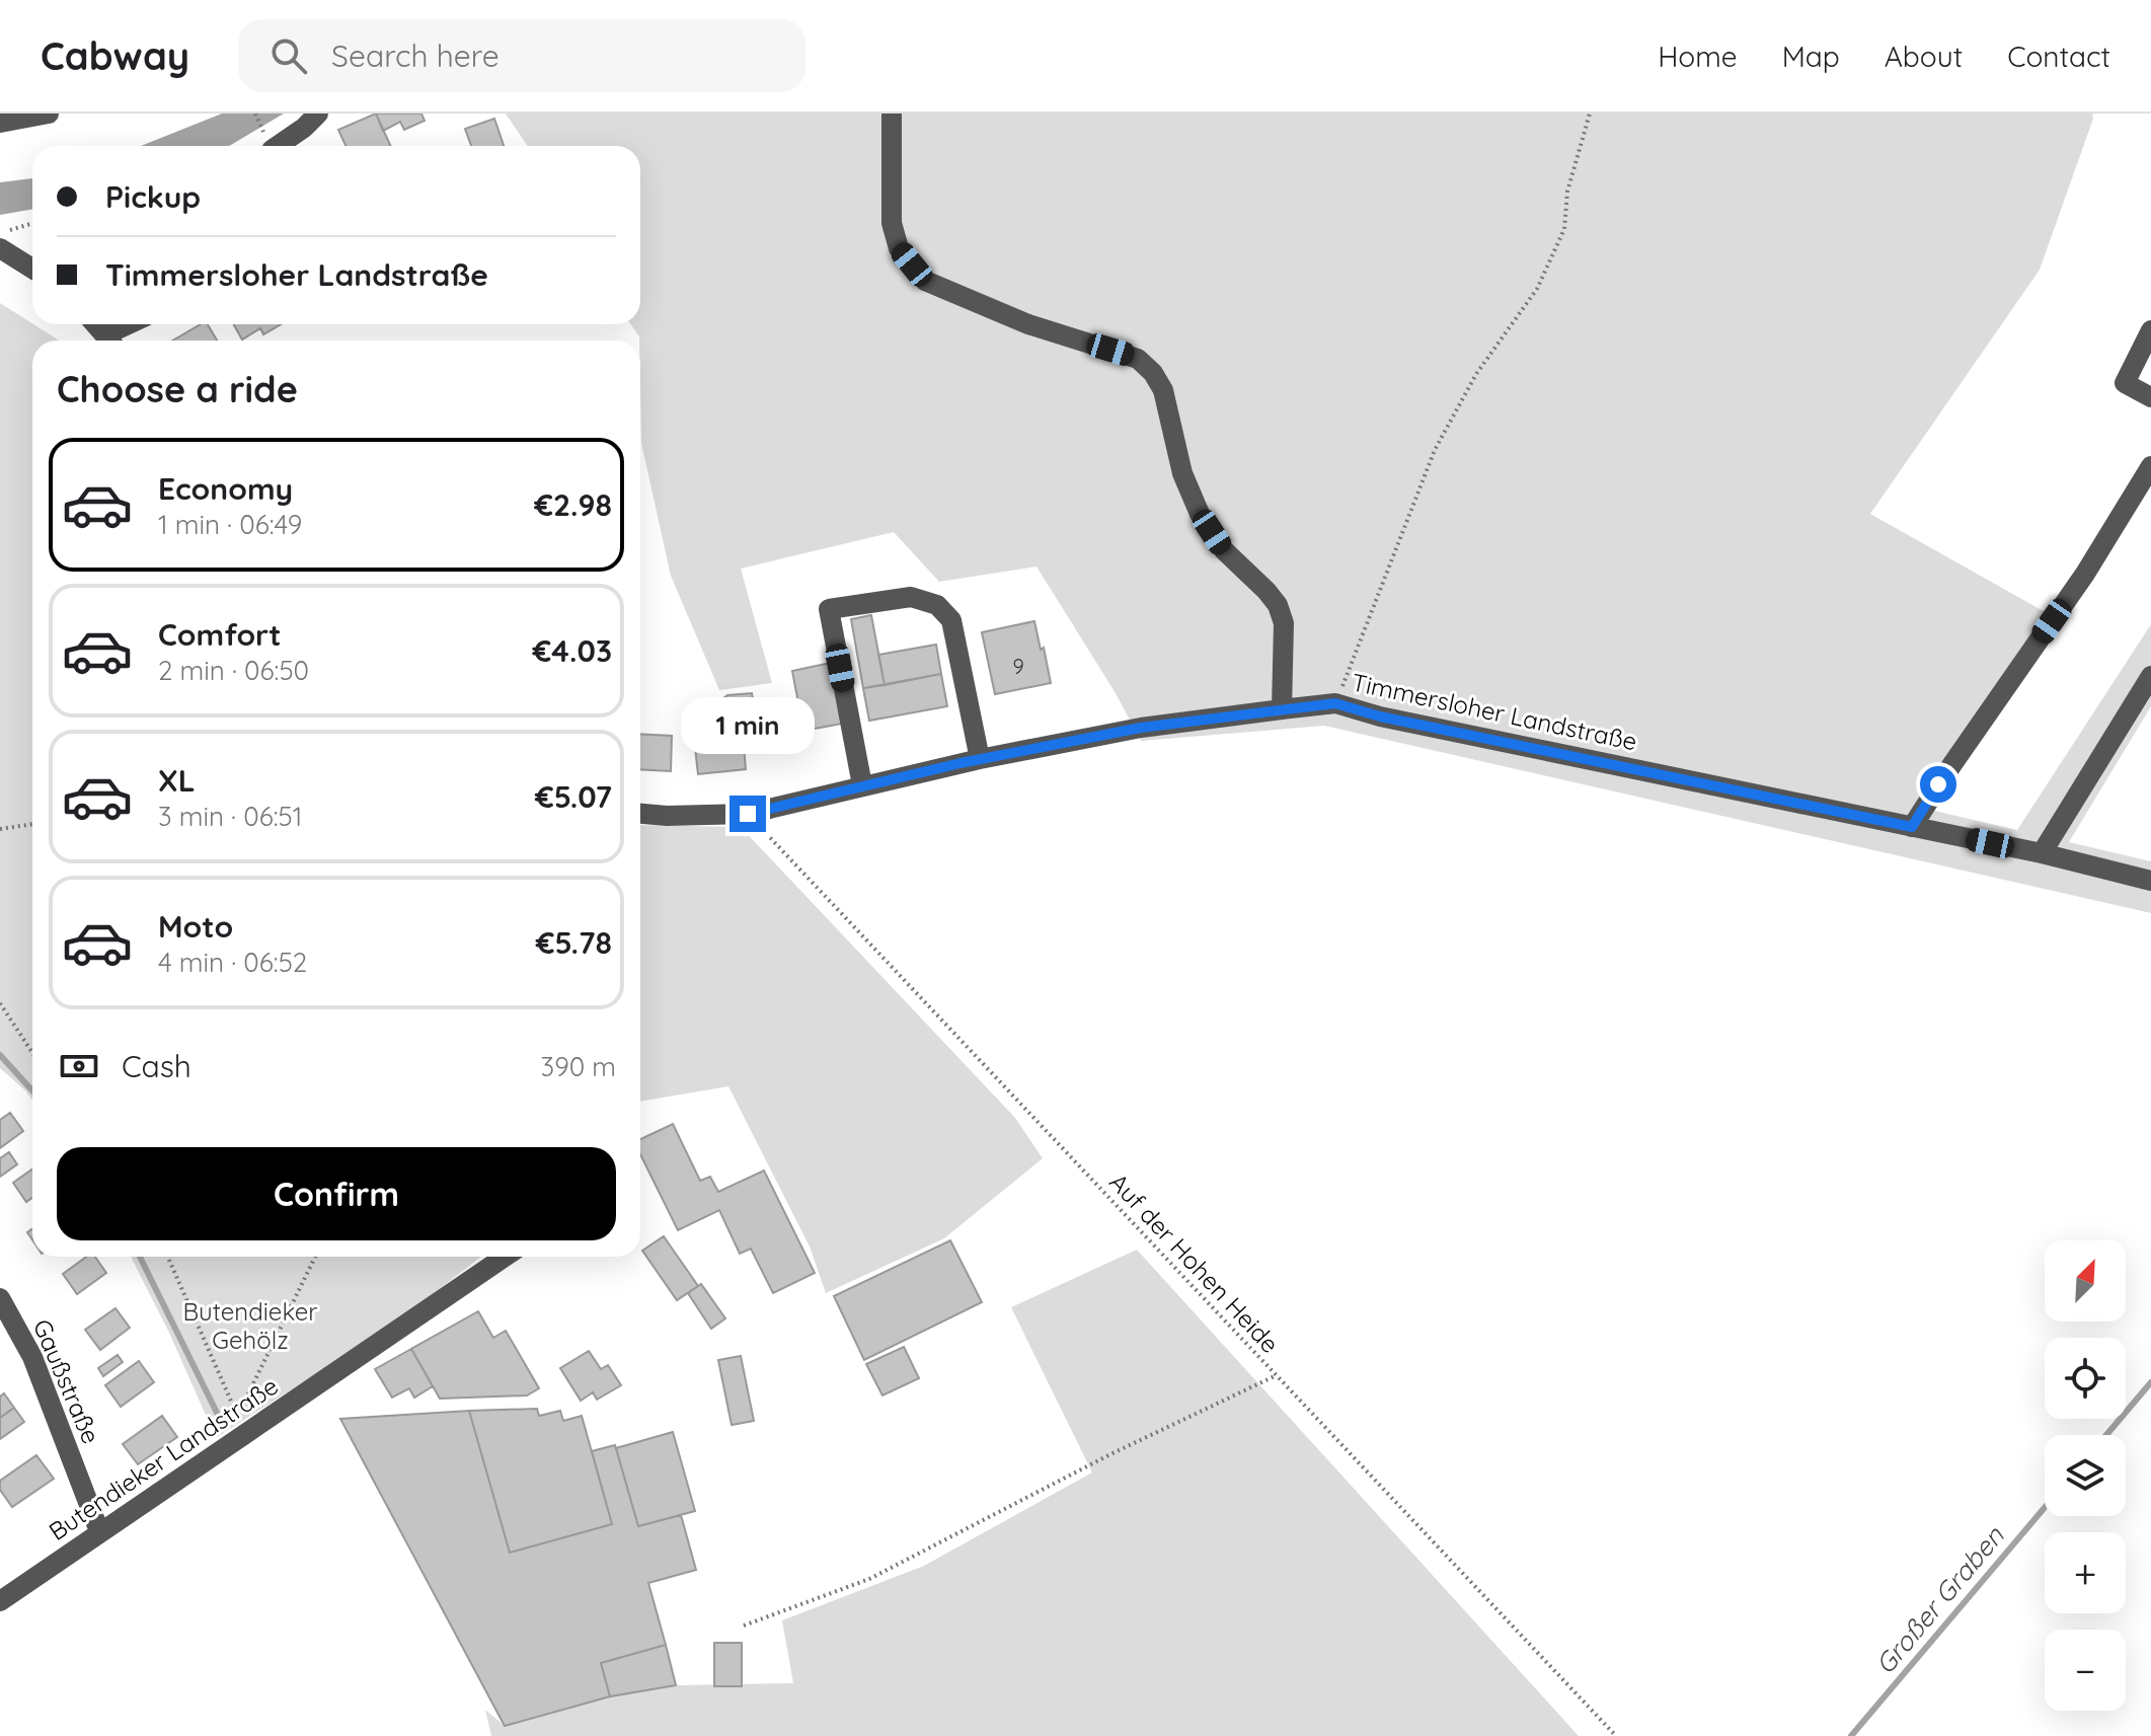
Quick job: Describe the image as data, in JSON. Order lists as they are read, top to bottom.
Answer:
{
  "streets": {
    "street": ["Timmersloher Landstraße", "Gaußstraße", "Butendieker Landstraße"],
    "path": ["Auf der Hohen Heide"]
  },
  "crossings": [
    ["Timmersloher Landstraße", "Auf der Hohen Heide"],
    ["Gaußstraße", "Butendieker Landstraße"]
  ],
  "water": ["Großer Graben"],
  "parks": ["Butendieker Gehölz"],
  "house_numbers": ["9"],
  "north": "top right",
  "page": {
    "header": "Cabway",
    "search": "Search here",
    "nav": [
      "Home",
      "Map",
      "About",
      "Contact"
    ],
    "banner": ["Pickup", "Timmersloher Landstraße"],
    "heading": "Choose a ride",
    "list": [
      {
        "name": "Economy",
        "note": "1 min · 06:49",
        "value": "€2.98"
      },
      {
        "name": "Comfort",
        "note": "2 min · 06:50",
        "value": "€4.03"
      },
      {
        "name": "XL",
        "note": "3 min · 06:51",
        "value": "€5.07"
      },
      {
        "name": "Moto",
        "note": "4 min · 06:52",
        "value": "€5.78"
      }
    ],
    "bubble": "1 min",
    "pay": ["Cash", "390 m"],
    "buttons": "Confirm",
    "map_buttons": ["+", "−"]
  }
}
